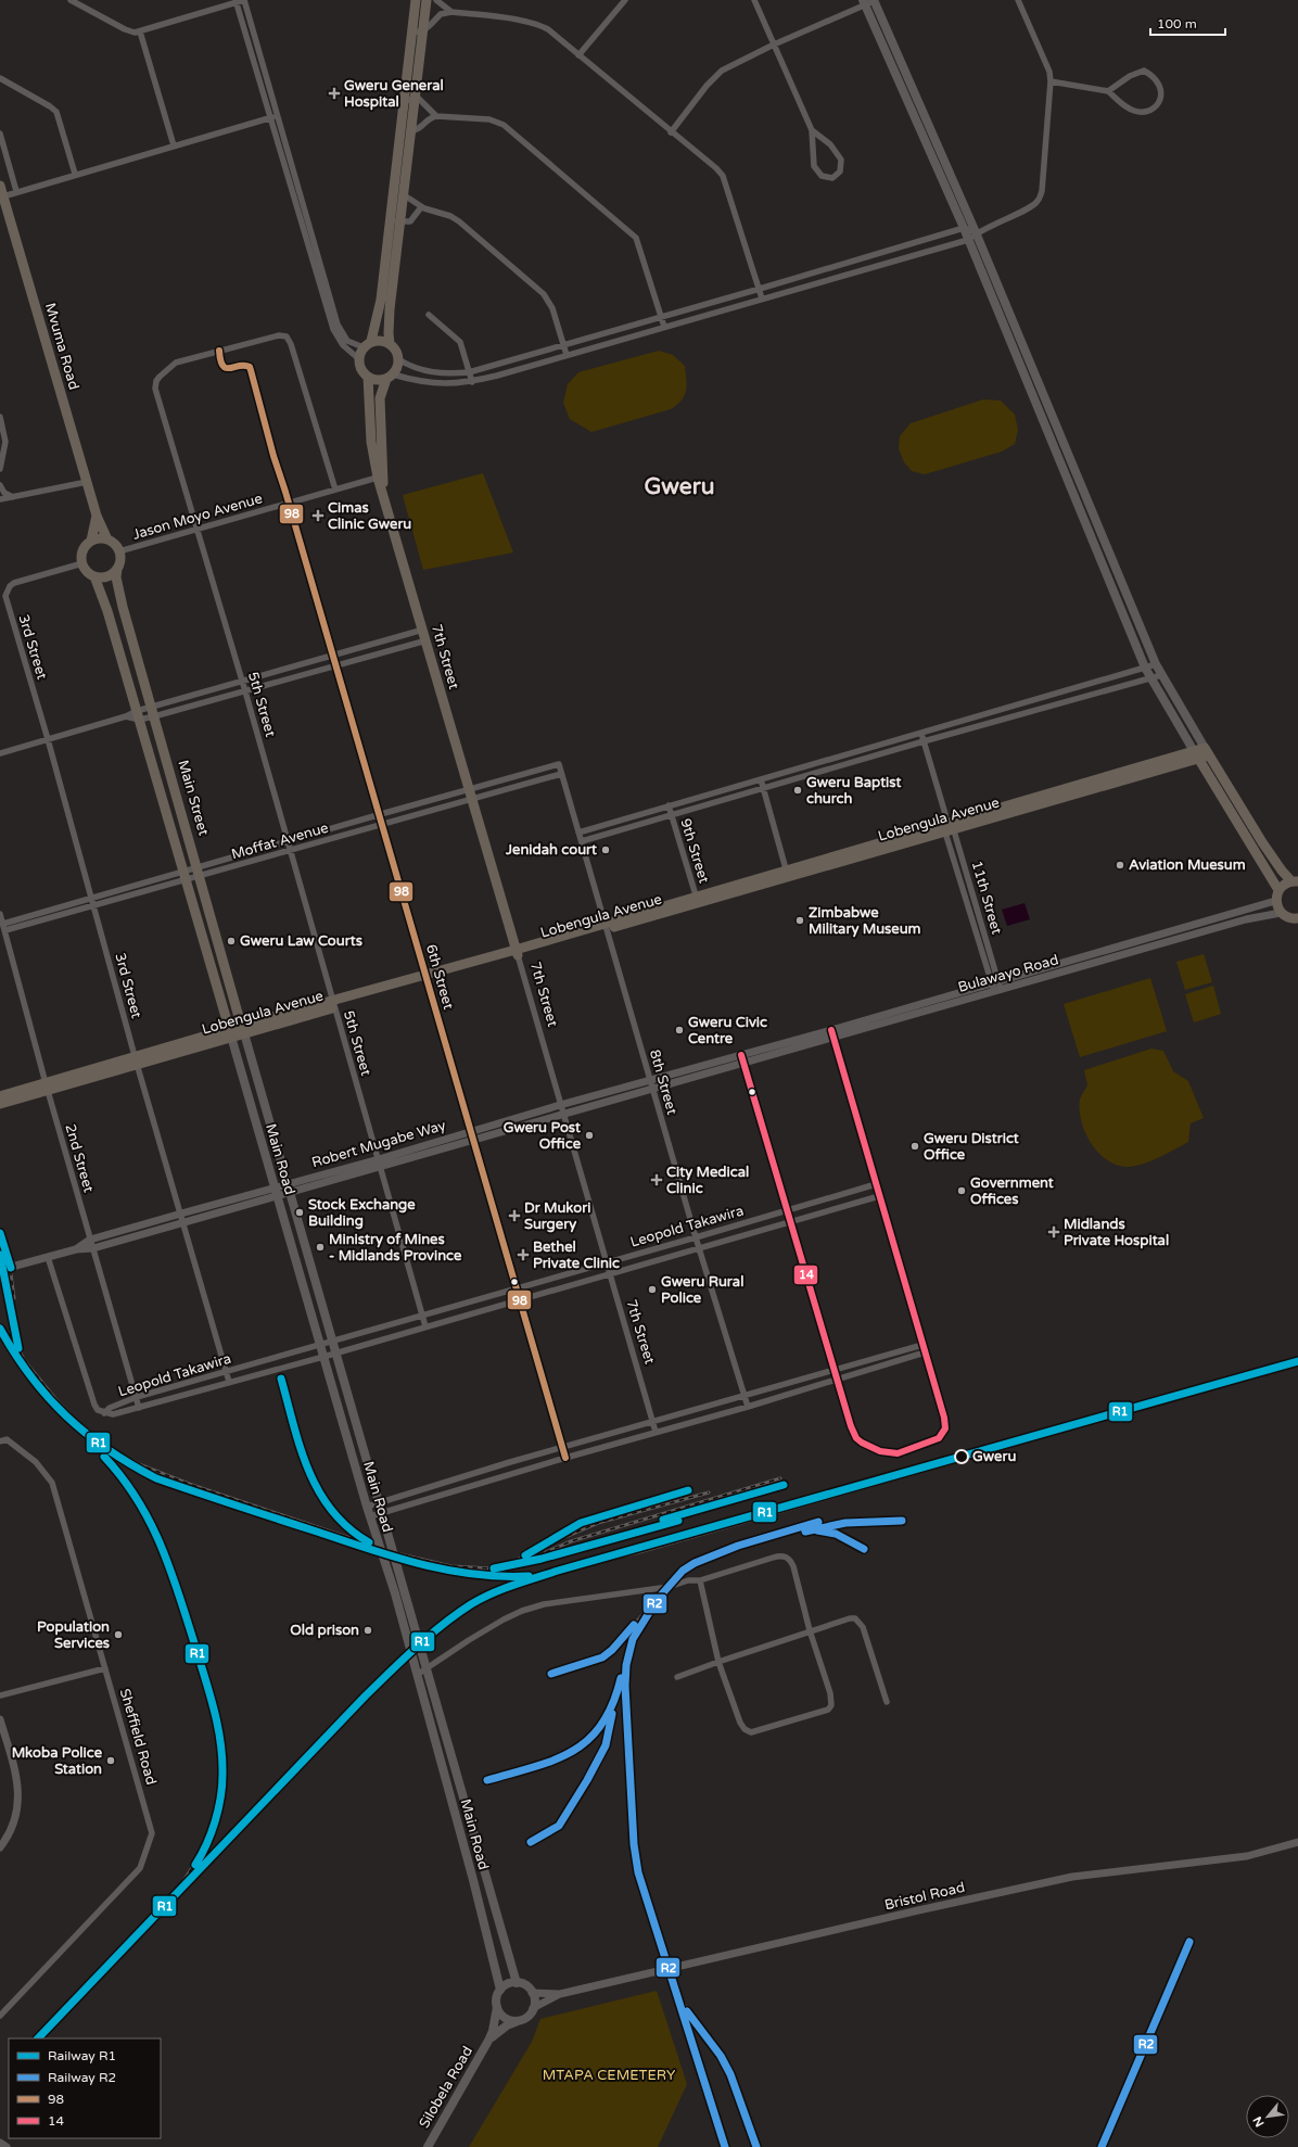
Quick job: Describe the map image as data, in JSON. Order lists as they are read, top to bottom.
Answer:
{
  "streets": {
    "highway": [
      "Mvuma Road",
      "7th Street",
      "Main Street",
      "Lobengula Avenue"
    ],
    "main road": ["Main Road", "Silobela Road"],
    "street": [
      "Jason Moyo Avenue",
      "3rd Street",
      "5th Street",
      "Moffat Avenue",
      "9th Street",
      "11th Street",
      "Bulawayo Road",
      "6th Street",
      "8th Street",
      "Robert Mugabe Way",
      "2nd Street",
      "Leopold Takawira",
      "Sheffield Road",
      "Bristol Road"
    ]
  },
  "crossings": [
    ["Mvuma Road", "Jason Moyo Avenue"],
    ["Mvuma Road", "3rd Street"],
    ["Mvuma Road", "Main Street"],
    ["Jason Moyo Avenue", "3rd Street"],
    ["Jason Moyo Avenue", "7th Street"],
    ["Jason Moyo Avenue", "5th Street"],
    ["Jason Moyo Avenue", "Main Street"],
    ["Jason Moyo Avenue", "6th Street"],
    ["3rd Street", "Main Street"],
    ["3rd Street", "Lobengula Avenue"],
    ["3rd Street", "Moffat Avenue"],
    ["3rd Street", "Robert Mugabe Way"],
    ["3rd Street", "Leopold Takawira"],
    ["7th Street", "Lobengula Avenue"],
    ["7th Street", "Moffat Avenue"],
    ["7th Street", "Robert Mugabe Way"],
    ["7th Street", "Leopold Takawira"],
    ["5th Street", "Lobengula Avenue"],
    ["5th Street", "Moffat Avenue"],
    ["5th Street", "6th Street"],
    ["5th Street", "Robert Mugabe Way"],
    ["5th Street", "Leopold Takawira"],
    ["Main Street", "Lobengula Avenue"],
    ["Main Street", "Moffat Avenue"],
    ["Main Street", "Main Road"],
    ["Lobengula Avenue", "9th Street"],
    ["Lobengula Avenue", "11th Street"],
    ["Lobengula Avenue", "6th Street"],
    ["Lobengula Avenue", "8th Street"],
    ["Lobengula Avenue", "2nd Street"],
    ["Lobengula Avenue", "Main Road"],
    ["Moffat Avenue", "6th Street"],
    ["Moffat Avenue", "8th Street"],
    ["Moffat Avenue", "2nd Street"],
    ["11th Street", "Bulawayo Road"],
    ["Bulawayo Road", "Robert Mugabe Way"],
    ["6th Street", "Robert Mugabe Way"],
    ["6th Street", "Leopold Takawira"],
    ["8th Street", "Robert Mugabe Way"],
    ["8th Street", "Leopold Takawira"],
    ["Robert Mugabe Way", "2nd Street"],
    ["Robert Mugabe Way", "Main Road"],
    ["2nd Street", "Leopold Takawira"],
    ["Main Road", "Leopold Takawira"],
    ["Main Road", "Bristol Road"],
    ["Main Road", "Silobela Road"],
    ["Bristol Road", "Silobela Road"]
  ],
  "districts": ["Gweru"],
  "parks": ["MTAPA CEMETERY"],
  "places": {
    "health": [
      "Gweru General Hospital",
      "Cimas Clinic Gweru",
      "City Medical Clinic",
      "Dr Mukori Surgery",
      "Midlands Private Hospital",
      "Bethel Private Clinic"
    ],
    "other": [
      "Gweru Baptist church",
      "Jenidah court",
      "Aviation Muesum",
      "Zimbabwe Military Museum",
      "Gweru Law Courts",
      "Gweru Civic Centre",
      "Gweru Post Office",
      "Gweru District Office",
      "Government Offices",
      "Stock Exchange Building",
      "Ministry of Mines - Midlands Province",
      "Gweru Rural Police",
      "Gweru",
      "Old prison",
      "Population Services",
      "Mkoba Police Station"
    ]
  },
  "lines": [
    "transit line 98",
    "transit line 14",
    "rail line R1",
    "rail line R2"
  ],
  "legend": [
    "Railway R1",
    "Railway R2",
    "98",
    "14"
  ],
  "scale_bar": "100 m",
  "north": "bottom left"
}
